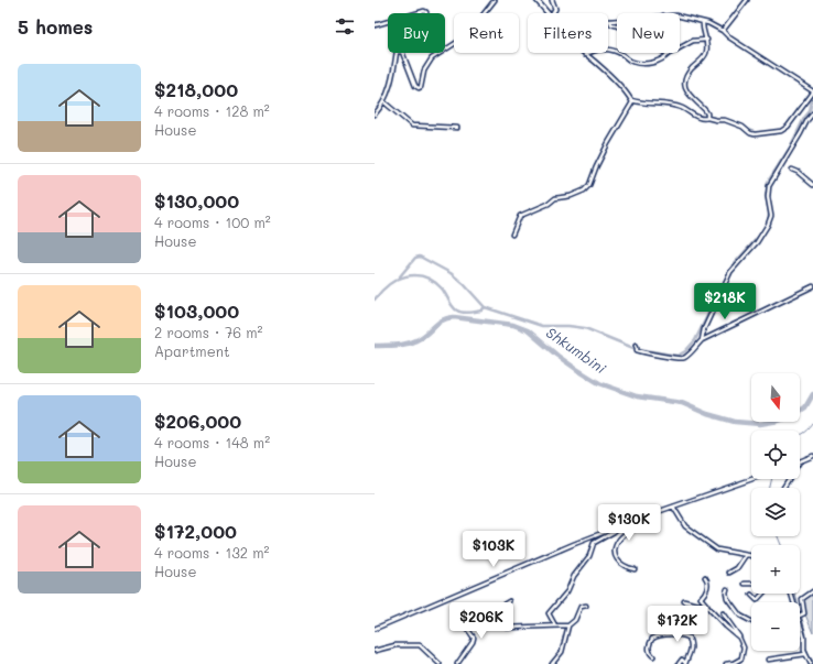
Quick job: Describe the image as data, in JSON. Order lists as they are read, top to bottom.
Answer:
{
  "water": ["Shkumbini"],
  "north": "bottom",
  "page": {
    "heading": "5 homes",
    "chip": [
      "Buy",
      "Rent",
      "Filters",
      "New"
    ],
    "list": [
      {
        "name": "$218,000",
        "note": "4 rooms · 128 m² · House"
      },
      {
        "name": "$130,000",
        "note": "4 rooms · 100 m² · House"
      },
      {
        "name": "$103,000",
        "note": "2 rooms · 76 m² · Apartment"
      },
      {
        "name": "$206,000",
        "note": "4 rooms · 148 m² · House"
      },
      {
        "name": "$172,000",
        "note": "4 rooms · 132 m² · House"
      }
    ],
    "price": [
      "$218K",
      "$130K",
      "$103K",
      "$206K",
      "$172K"
    ],
    "map_buttons": ["+", "−"]
  }
}
